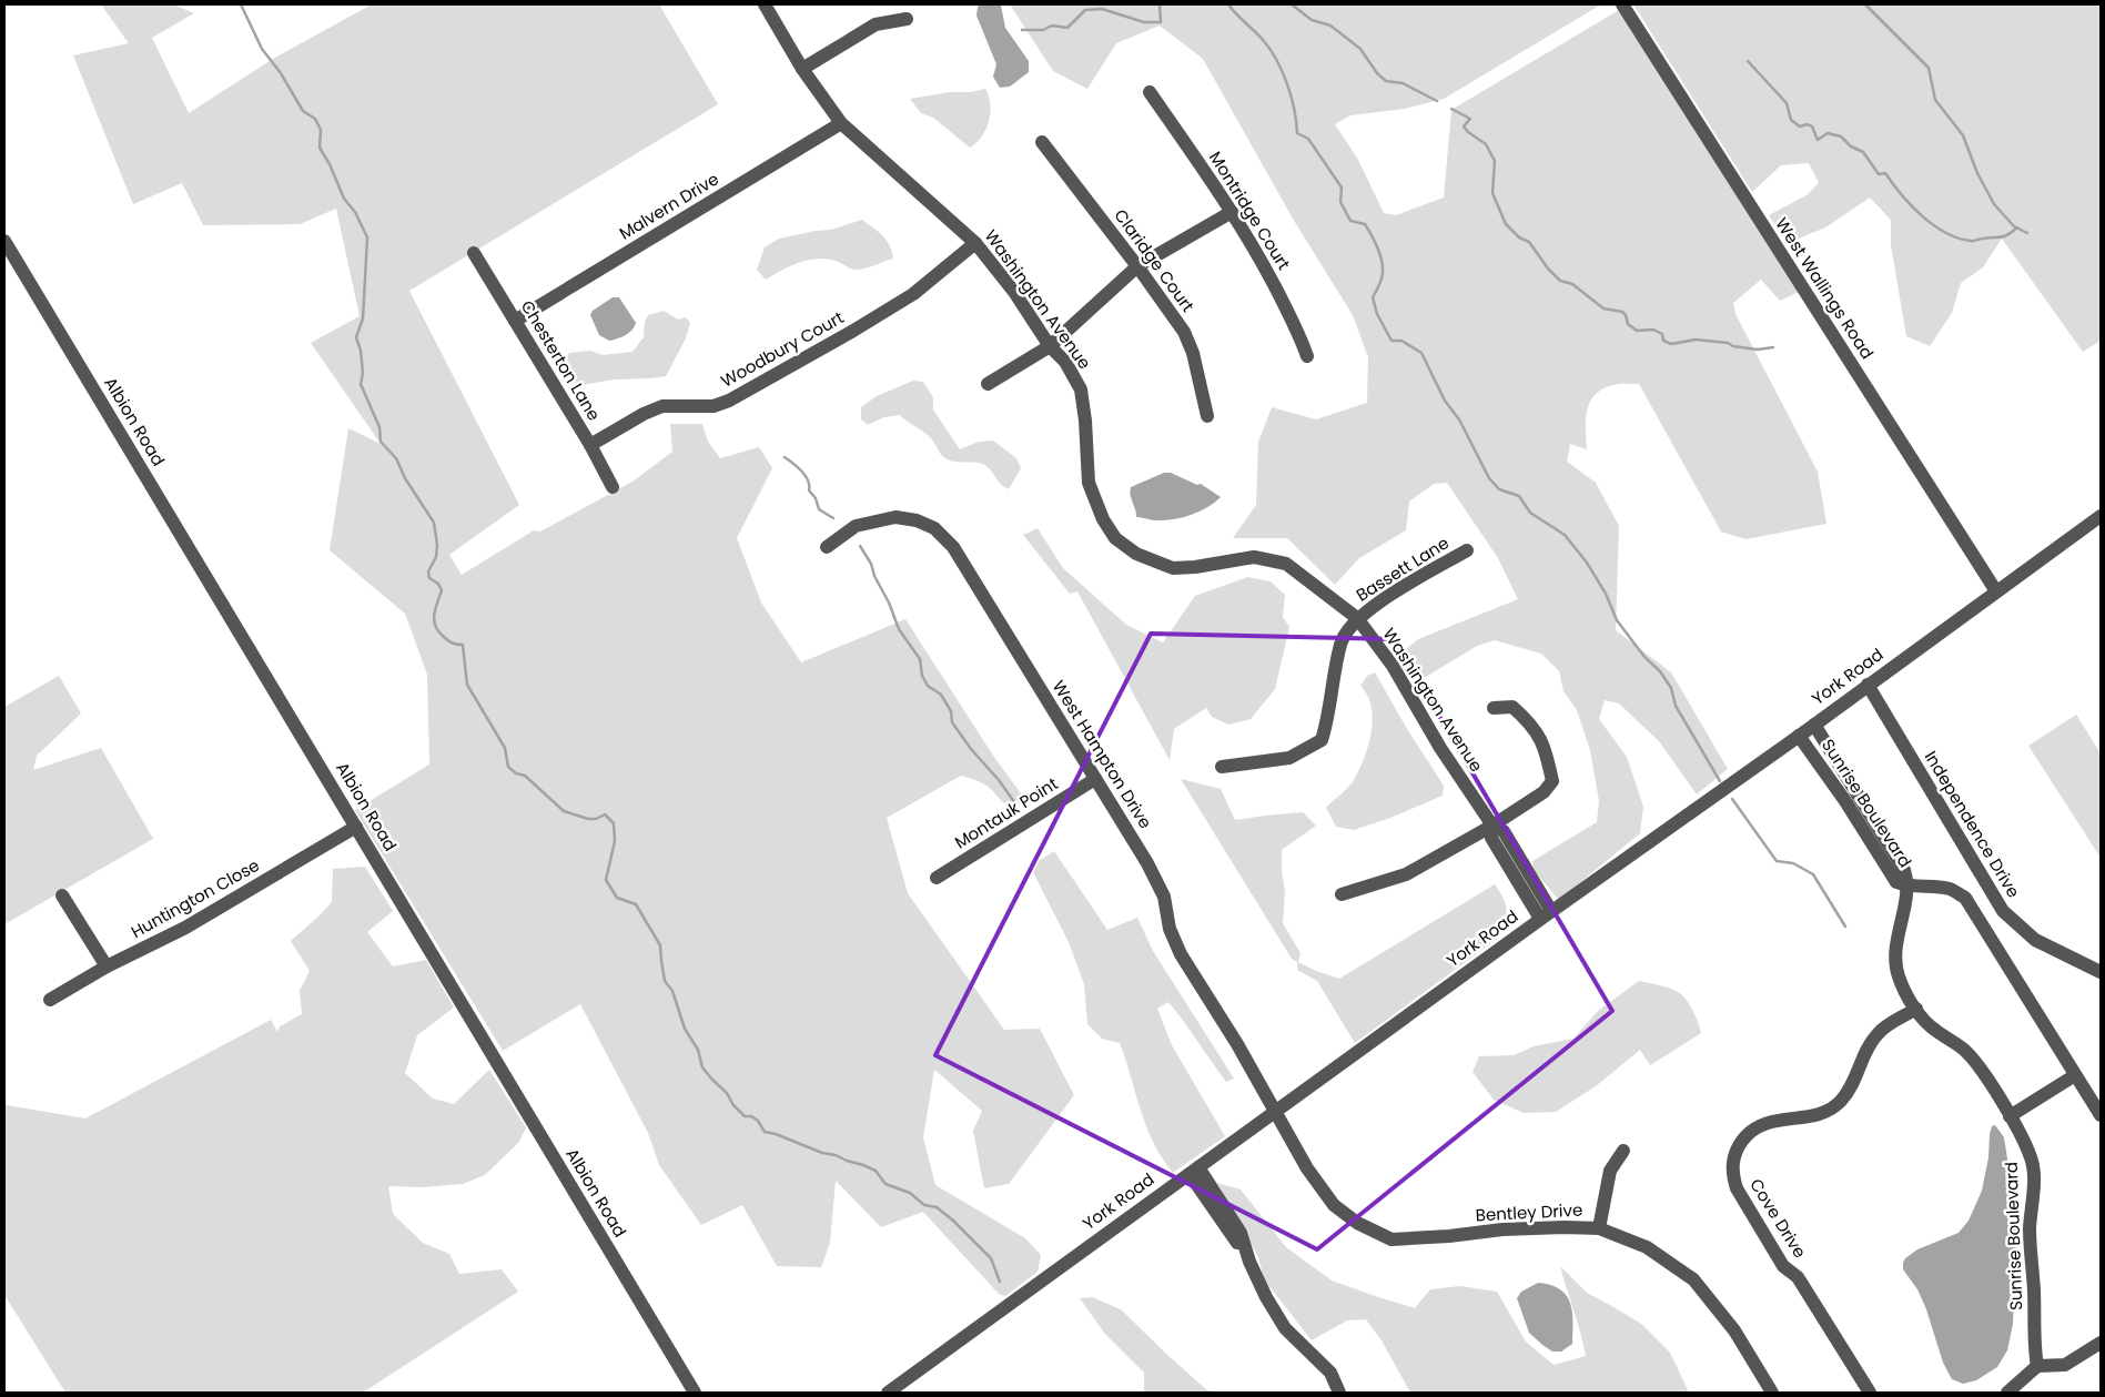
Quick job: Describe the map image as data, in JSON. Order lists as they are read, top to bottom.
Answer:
{
  "streets": {
    "street": [
      "Malvern Drive",
      "Montridge Court",
      "Claridge Court",
      "West Wallings Road",
      "Washington Avenue",
      "Woodbury Court",
      "Chesterton Lane",
      "Albion Road",
      "Bassett Lane",
      "York Road",
      "West Hampton Drive",
      "Sunrise Boulevard",
      "Montauk Point",
      "Independence Drive",
      "Huntington Close",
      "Bentley Drive",
      "Cove Drive"
    ]
  },
  "crossings": [
    ["Malvern Drive", "Washington Avenue"],
    ["Malvern Drive", "Chesterton Lane"],
    ["West Wallings Road", "York Road"],
    ["Washington Avenue", "Woodbury Court"],
    ["Washington Avenue", "Bassett Lane"],
    ["Washington Avenue", "York Road"],
    ["Woodbury Court", "Chesterton Lane"],
    ["Albion Road", "Huntington Close"],
    ["York Road", "West Hampton Drive"],
    ["York Road", "Sunrise Boulevard"],
    ["York Road", "Independence Drive"],
    ["York Road", "Bentley Drive"],
    ["West Hampton Drive", "Montauk Point"],
    ["West Hampton Drive", "Bentley Drive"],
    ["Sunrise Boulevard", "Cove Drive"]
  ]
}
